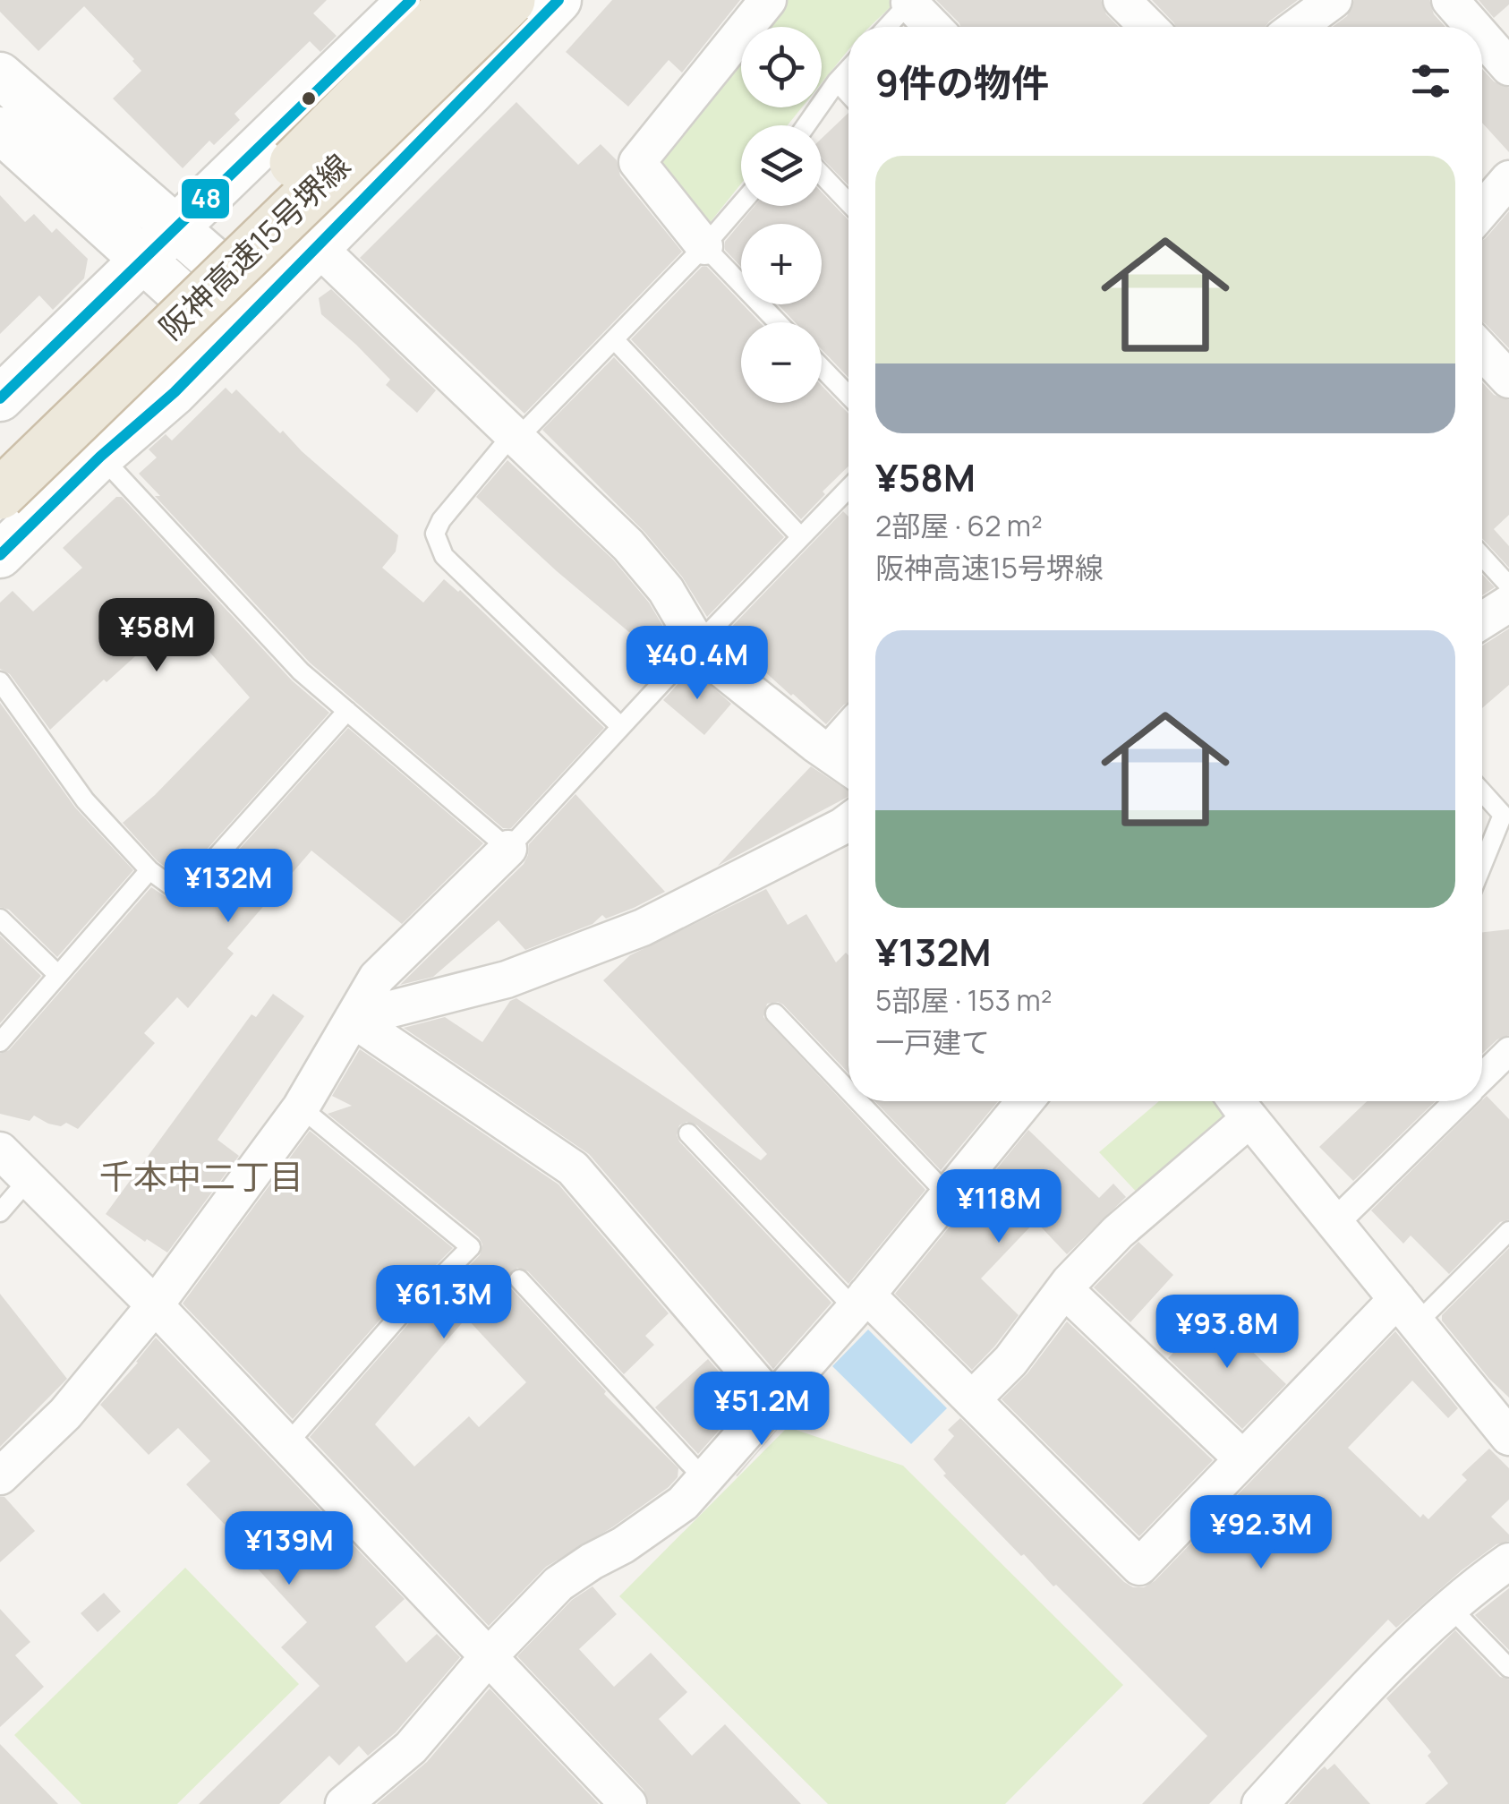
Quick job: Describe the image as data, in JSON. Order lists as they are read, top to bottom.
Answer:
{
  "streets": {
    "highway": ["阪神高速15号堺線"]
  },
  "districts": ["千本中二丁目"],
  "lines": ["transit line 48"],
  "page": {
    "map_buttons": ["+", "−"],
    "heading": "9件の物件",
    "list": [
      {
        "name": "¥58M",
        "note": "2部屋 · 62 m² · 阪神高速15号堺線"
      },
      {
        "name": "¥132M",
        "note": "5部屋 · 153 m² · 一戸建て"
      }
    ],
    "price": [
      "¥58M",
      "¥40.4M",
      "¥132M",
      "¥118M",
      "¥61.3M",
      "¥93.8M",
      "¥51.2M",
      "¥92.3M",
      "¥139M"
    ]
  }
}
